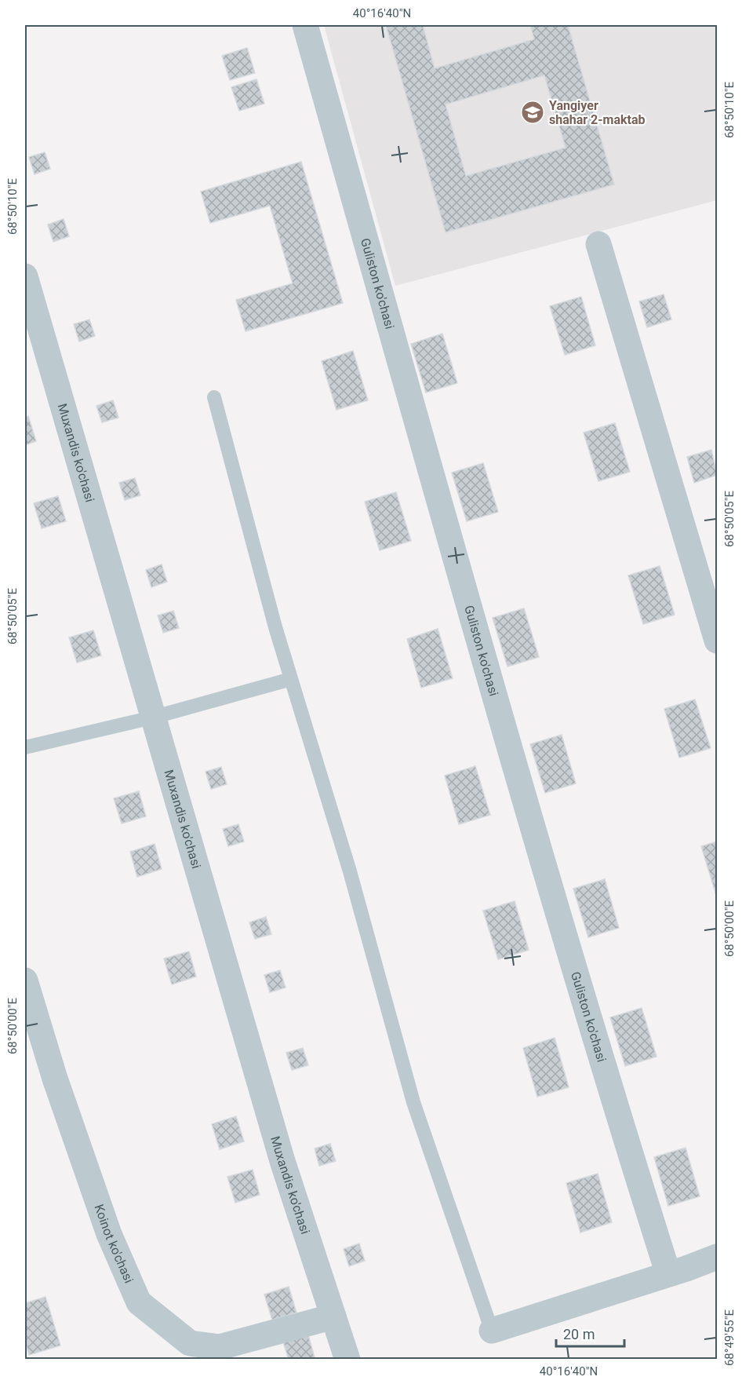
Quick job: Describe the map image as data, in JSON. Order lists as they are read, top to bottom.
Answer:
{
  "streets": {
    "street": ["Guliston ko'chasi", "Muxandis ko'chasi", "Koinot ko'chasi"]
  },
  "crossings": [
    ["Muxandis ko'chasi", "Koinot ko'chasi"]
  ],
  "places": {
    "school or university": ["Yangiyer shahar 2-maktab"]
  },
  "scale_bar": "20 m",
  "coordinates": [
    "40°16'40\"N",
    "68°50'10\"E",
    "68°50'05\"E",
    "68°50'00\"E",
    "68°49'55\"E"
  ]
}
